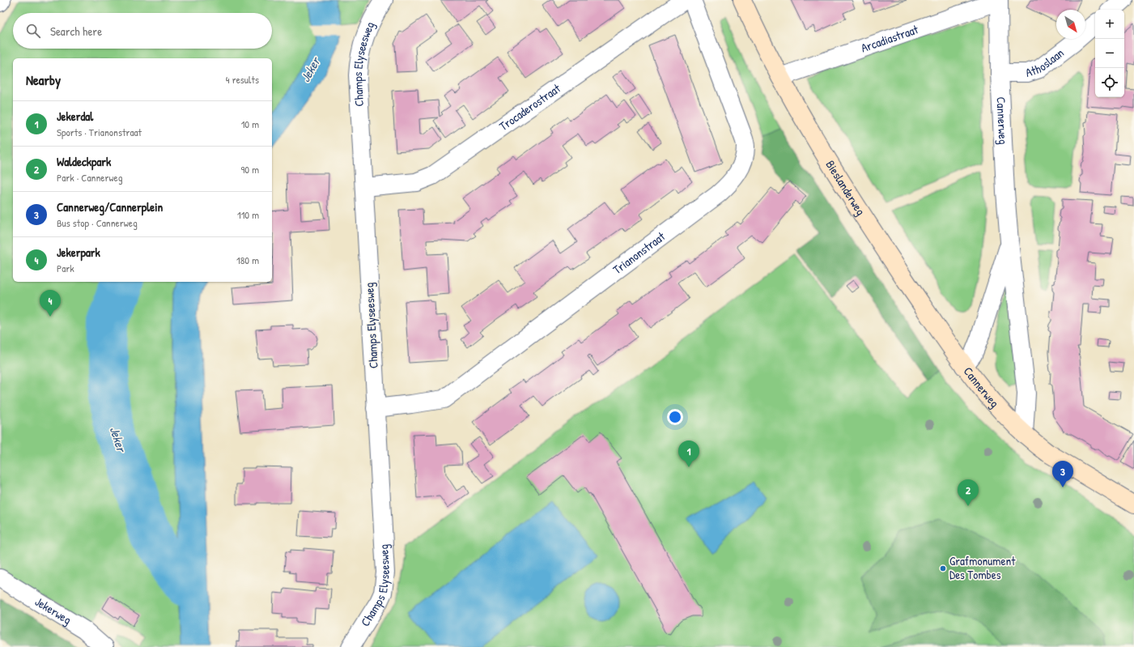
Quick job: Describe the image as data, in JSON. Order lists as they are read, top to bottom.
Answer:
{
  "streets": {
    "main road": ["Cannerweg", "Bieslanderweg"],
    "street": [
      "Arcadiastraat",
      "Athoslaan",
      "Champs Elyseesweg",
      "Trocaderostraat",
      "Trianonstraat",
      "Jekerweg"
    ]
  },
  "crossings": [
    ["Arcadiastraat", "Cannerweg"],
    ["Arcadiastraat", "Bieslanderweg"],
    ["Athoslaan", "Cannerweg"],
    ["Champs Elyseesweg", "Trocaderostraat"],
    ["Champs Elyseesweg", "Trianonstraat"],
    ["Cannerweg", "Bieslanderweg"]
  ],
  "water": ["Jeker"],
  "places": ["Grafmonument Des Tombes"],
  "north": "bottom right",
  "page": {
    "map_buttons": ["+", "−"],
    "search": "Search here",
    "heading": ["Nearby", "4 results"],
    "list": [
      {
        "mark": "1",
        "name": "Jekerdal",
        "note": "Sports · Trianonstraat",
        "value": "10 m"
      },
      {
        "mark": "2",
        "name": "Waldeckpark",
        "note": "Park · Cannerweg",
        "value": "90 m"
      },
      {
        "mark": "3",
        "name": "Cannerweg/Cannerplein",
        "note": "Bus stop · Cannerweg",
        "value": "110 m"
      },
      {
        "mark": "4",
        "name": "Jekerpark",
        "note": "Park",
        "value": "180 m"
      }
    ],
    "pins": [
      "4",
      "1",
      "3",
      "2"
    ]
  }
}
